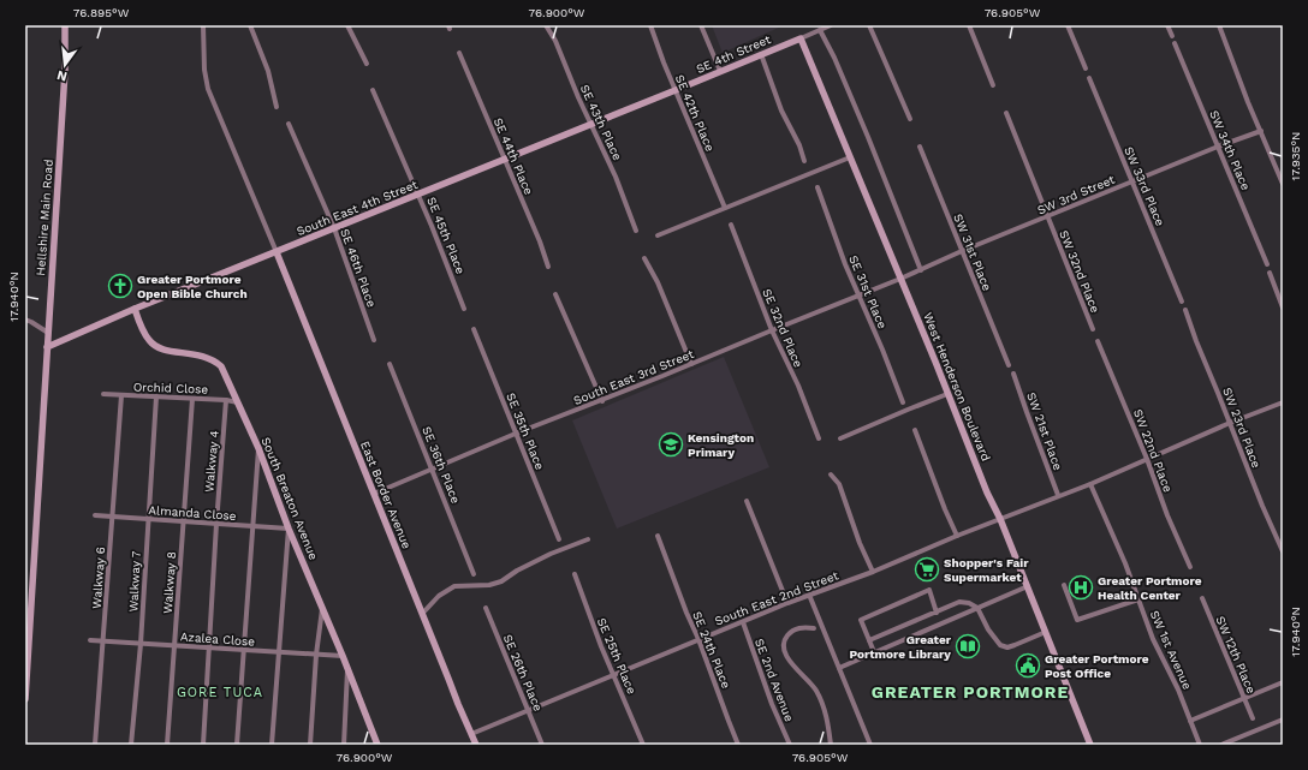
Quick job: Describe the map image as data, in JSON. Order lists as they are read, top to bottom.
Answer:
{
  "streets": {
    "street": [
      "SE 4th Street",
      "SE 42th Place",
      "SE 43th Place",
      "SW 34th Place",
      "SE 44th Place",
      "SW 33rd Place",
      "SW 3rd Street",
      "South East 4th Street",
      "Hellshire Main Road",
      "SE 45th Place",
      "SW 31st Place",
      "SE 46th Place",
      "SW 32nd Place",
      "SE 31st Place",
      "SE 32nd Place",
      "South East 3rd Street",
      "West Henderson Boulevard",
      "Orchid Close",
      "SW 23rd Place",
      "SE 35th Place",
      "SW 21st Place",
      "SW 22nd Place",
      "Walkway 4",
      "SE 36th Place",
      "East Border Avenue",
      "South Breaton Avenue",
      "Almanda Close",
      "Walkway 6",
      "Walkway 7",
      "Walkway 8",
      "South East 2nd Street",
      "Azalea Close",
      "SE 24th Place",
      "SW 1st Avenue",
      "SW 12th Place",
      "SE 25th Place",
      "SE 26th Place",
      "SE 2nd Avenue"
    ]
  },
  "crossings": [
    ["SE 4th Street", "SE 42th Place"],
    ["SE 4th Street", "South East 4th Street"],
    ["SE 4th Street", "West Henderson Boulevard"],
    ["SE 42th Place", "South East 4th Street"],
    ["SE 43th Place", "South East 4th Street"],
    ["SW 34th Place", "SW 3rd Street"],
    ["SE 44th Place", "South East 4th Street"],
    ["SW 33rd Place", "SW 3rd Street"],
    ["SW 3rd Street", "SW 31st Place"],
    ["SW 3rd Street", "SW 32nd Place"],
    ["SW 3rd Street", "South East 3rd Street"],
    ["SW 3rd Street", "West Henderson Boulevard"],
    ["South East 4th Street", "Hellshire Main Road"],
    ["South East 4th Street", "SE 45th Place"],
    ["South East 4th Street", "SE 46th Place"],
    ["South East 4th Street", "East Border Avenue"],
    ["South East 4th Street", "South Breaton Avenue"],
    ["SE 31st Place", "South East 3rd Street"],
    ["SE 32nd Place", "South East 3rd Street"],
    ["South East 3rd Street", "West Henderson Boulevard"],
    ["South East 3rd Street", "SE 35th Place"],
    ["South East 3rd Street", "SE 36th Place"],
    ["South East 3rd Street", "East Border Avenue"],
    ["West Henderson Boulevard", "South East 2nd Street"],
    ["Orchid Close", "Walkway 4"],
    ["Orchid Close", "South Breaton Avenue"],
    ["Orchid Close", "Walkway 6"],
    ["Orchid Close", "Walkway 7"],
    ["Orchid Close", "Walkway 8"],
    ["SW 23rd Place", "South East 2nd Street"],
    ["SW 21st Place", "South East 2nd Street"],
    ["SW 22nd Place", "South East 2nd Street"],
    ["Walkway 4", "Almanda Close"],
    ["Walkway 4", "Azalea Close"],
    ["East Border Avenue", "South East 2nd Street"],
    ["South Breaton Avenue", "Almanda Close"],
    ["South Breaton Avenue", "Azalea Close"],
    ["Almanda Close", "Walkway 6"],
    ["Almanda Close", "Walkway 7"],
    ["Almanda Close", "Walkway 8"],
    ["Walkway 6", "Azalea Close"],
    ["Walkway 7", "Azalea Close"],
    ["Walkway 8", "Azalea Close"],
    ["South East 2nd Street", "SE 24th Place"],
    ["South East 2nd Street", "SW 1st Avenue"],
    ["South East 2nd Street", "SE 25th Place"],
    ["South East 2nd Street", "SE 26th Place"],
    ["South East 2nd Street", "SE 2nd Avenue"]
  ],
  "districts": ["GORE TUCA", "GREATER PORTMORE"],
  "places": {
    "church": ["Greater Portmore Open Bible Church"],
    "school or university": ["Kensington Primary"],
    "supermarket": ["Shopper's Fair Supermarket"],
    "hospital": ["Greater Portmore Health Center"],
    "library": ["Greater Portmore Library"],
    "public building": ["Greater Portmore Post Office"]
  },
  "north": "bottom",
  "coordinates": [
    "76.895°W",
    "76.900°W",
    "76.905°W",
    "17.935°N",
    "17.940°N"
  ]
}
